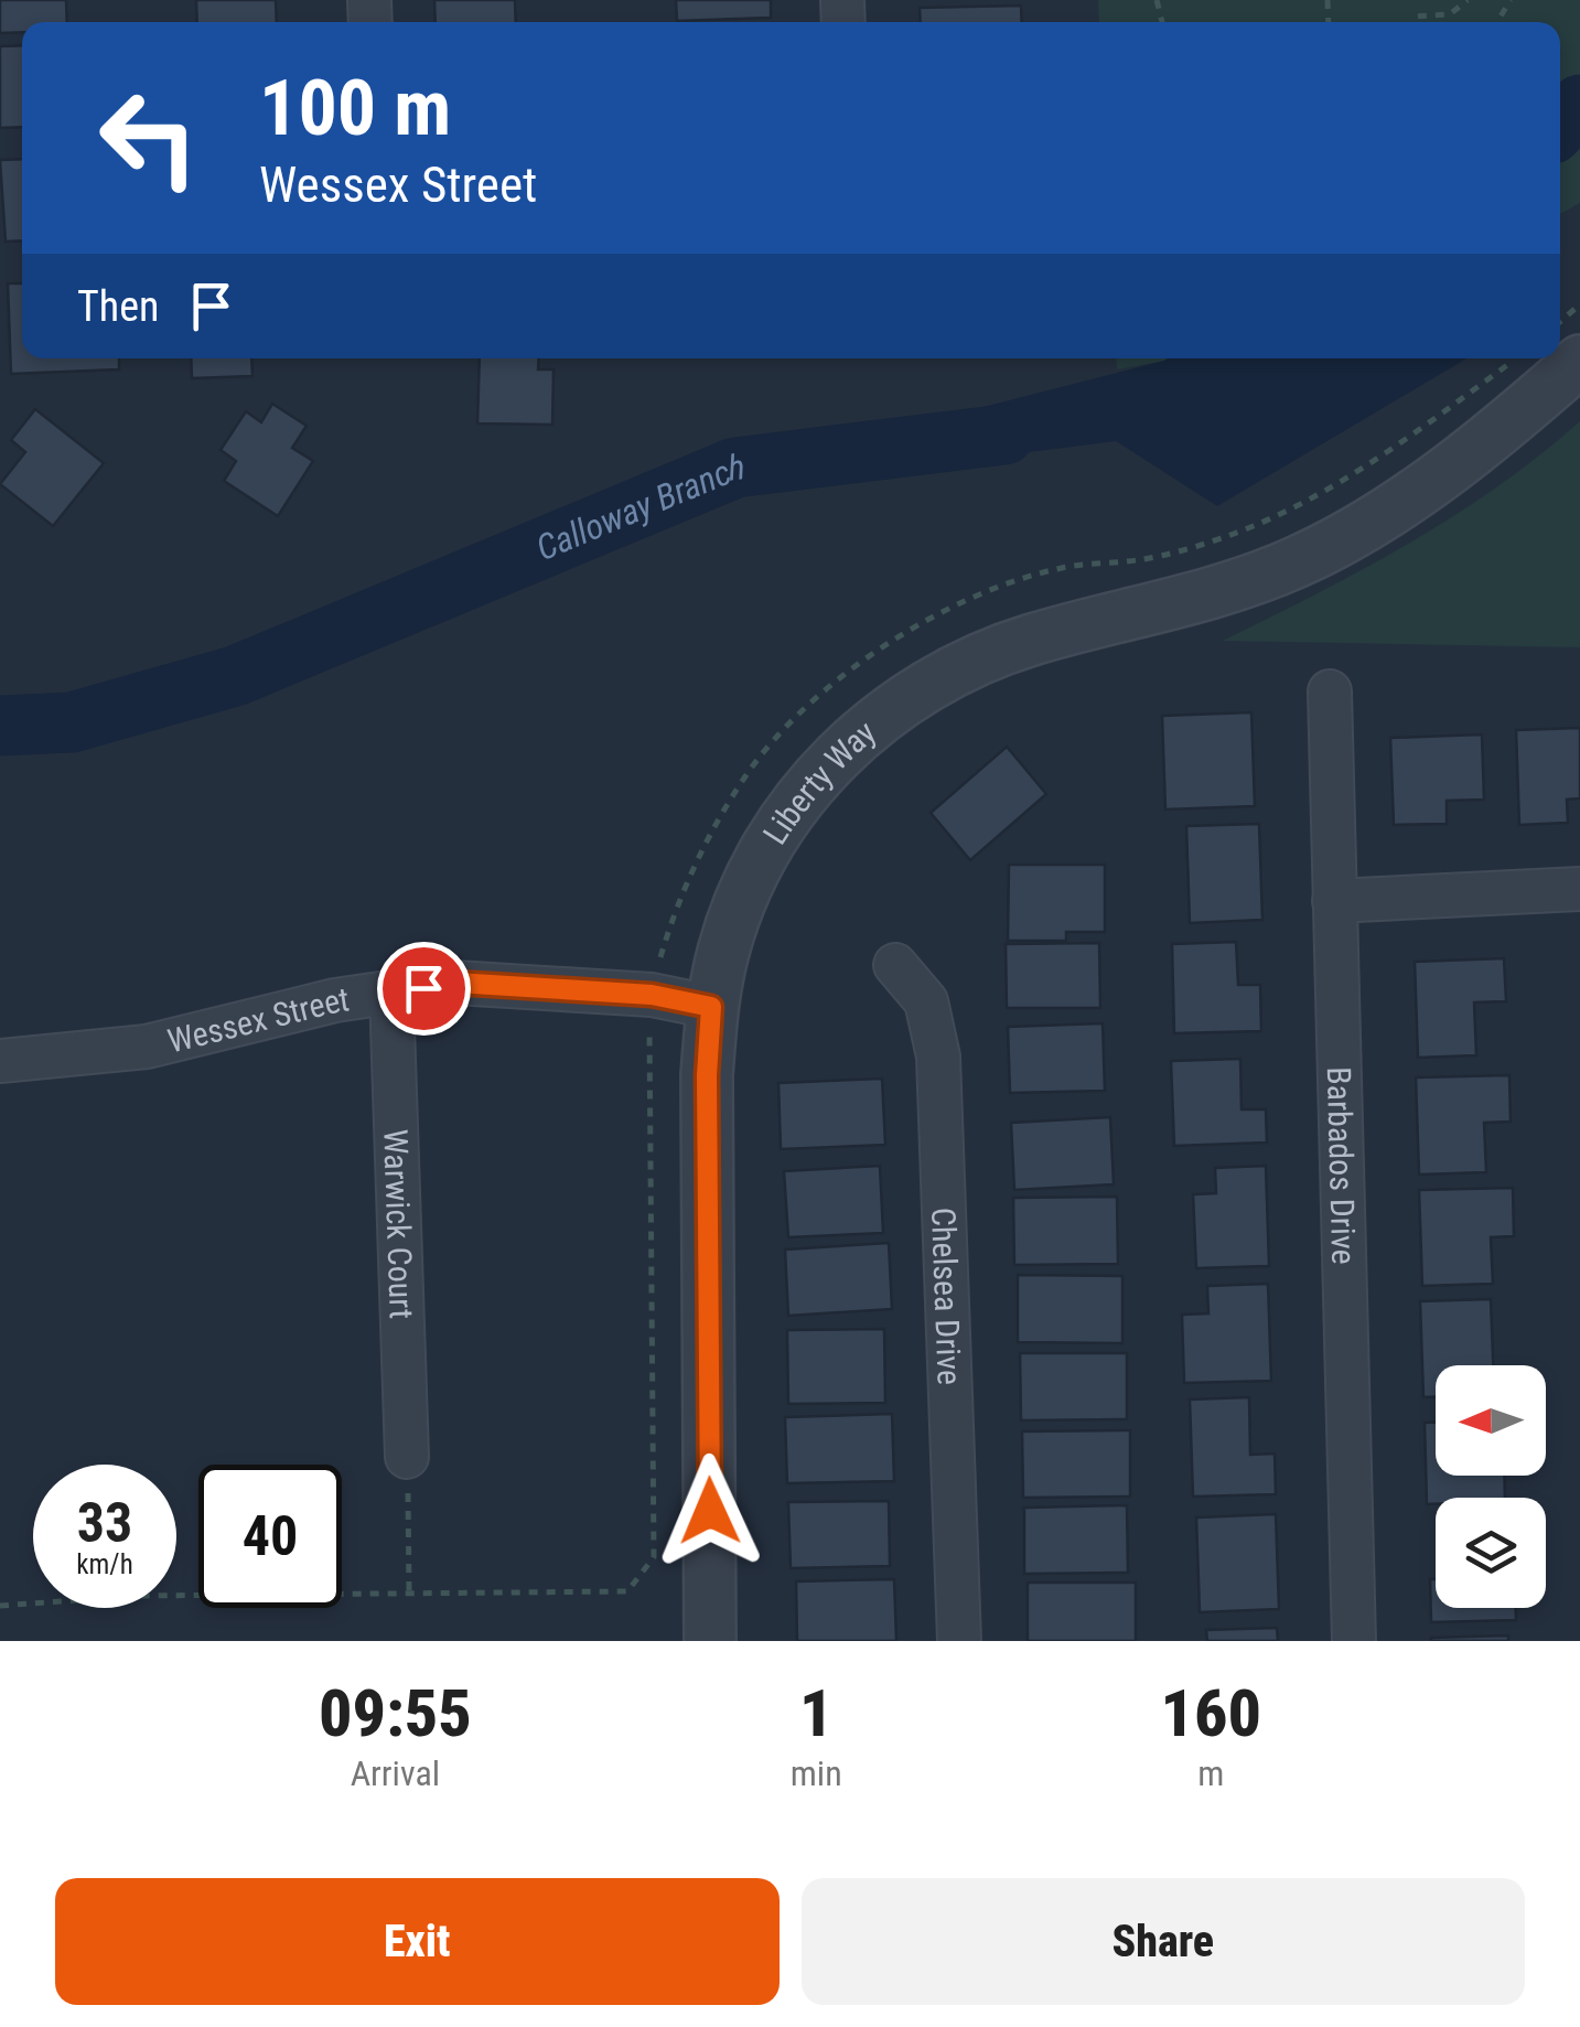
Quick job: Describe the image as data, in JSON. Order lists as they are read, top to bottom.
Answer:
{
  "streets": {
    "street": [
      "Liberty Way",
      "Wessex Street",
      "Barbados Drive",
      "Warwick Court",
      "Chelsea Drive"
    ]
  },
  "crossings": [
    ["Liberty Way", "Wessex Street"],
    ["Wessex Street", "Warwick Court"]
  ],
  "water": ["Calloway Branch"],
  "north": "left",
  "page": {
    "turn": ["100 m", "Wessex Street"],
    "then": "Then",
    "speed": "33 km/h",
    "limit": "40",
    "eta": [
      "09:55",
      "Arrival",
      "1",
      "min",
      "160",
      "m"
    ],
    "buttons": ["Exit", "Share"]
  }
}
